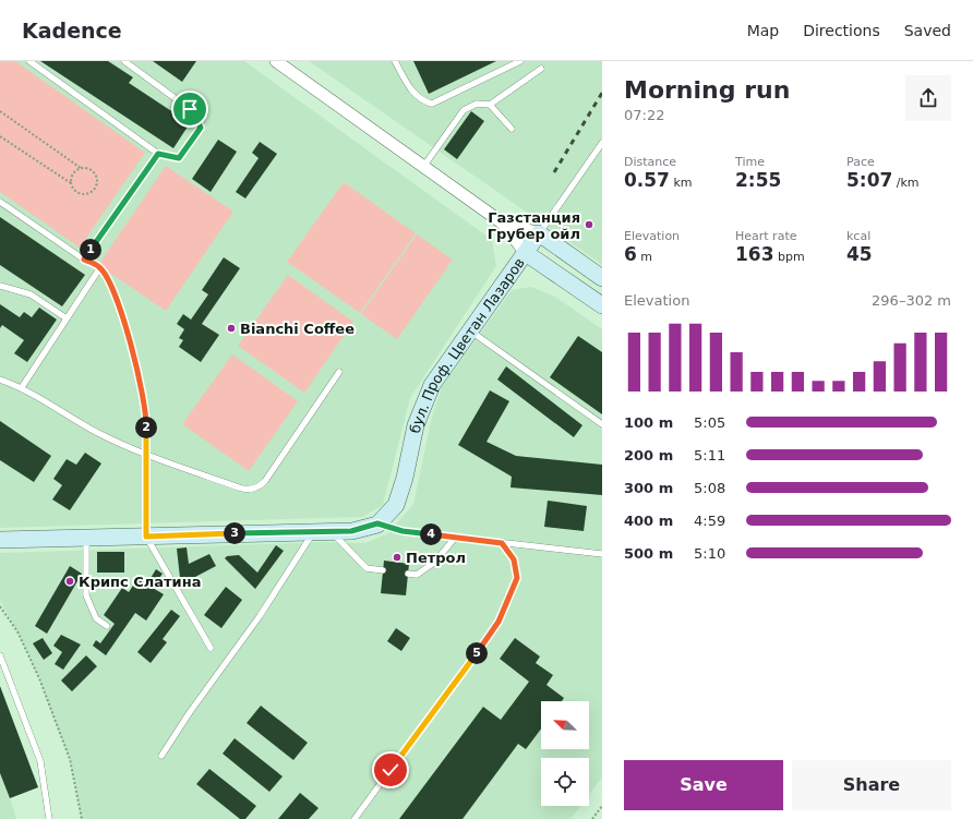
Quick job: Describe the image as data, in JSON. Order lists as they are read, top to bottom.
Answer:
{
  "streets": {
    "street": ["бул. Проф. Цветан Лазаров"]
  },
  "places": [
    "Газстанция Грубер ойл",
    "Bianchi Coffee",
    "Петрол",
    "Крипс Слатина"
  ],
  "north": "top left",
  "page": {
    "header": "Kadence",
    "nav": ["Map", "Directions", "Saved"],
    "heading": ["Morning run", "07:22"],
    "stats": [
      ["Distance", "0.57 km"],
      ["Time", "2:55"],
      ["Pace", "5:07 /km"],
      ["Elevation", "6 m"],
      ["Heart rate", "163 bpm"],
      ["kcal", "45"]
    ],
    "pins": [
      "1",
      "2",
      "3",
      "4",
      "5"
    ],
    "chart": ["Elevation", "296–302 m"],
    "list": [
      {
        "name": "100 m",
        "note": "5:05"
      },
      {
        "name": "200 m",
        "note": "5:11"
      },
      {
        "name": "300 m",
        "note": "5:08"
      },
      {
        "name": "400 m",
        "note": "4:59"
      },
      {
        "name": "500 m",
        "note": "5:10"
      }
    ],
    "buttons": ["Save", "Share"]
  }
}
